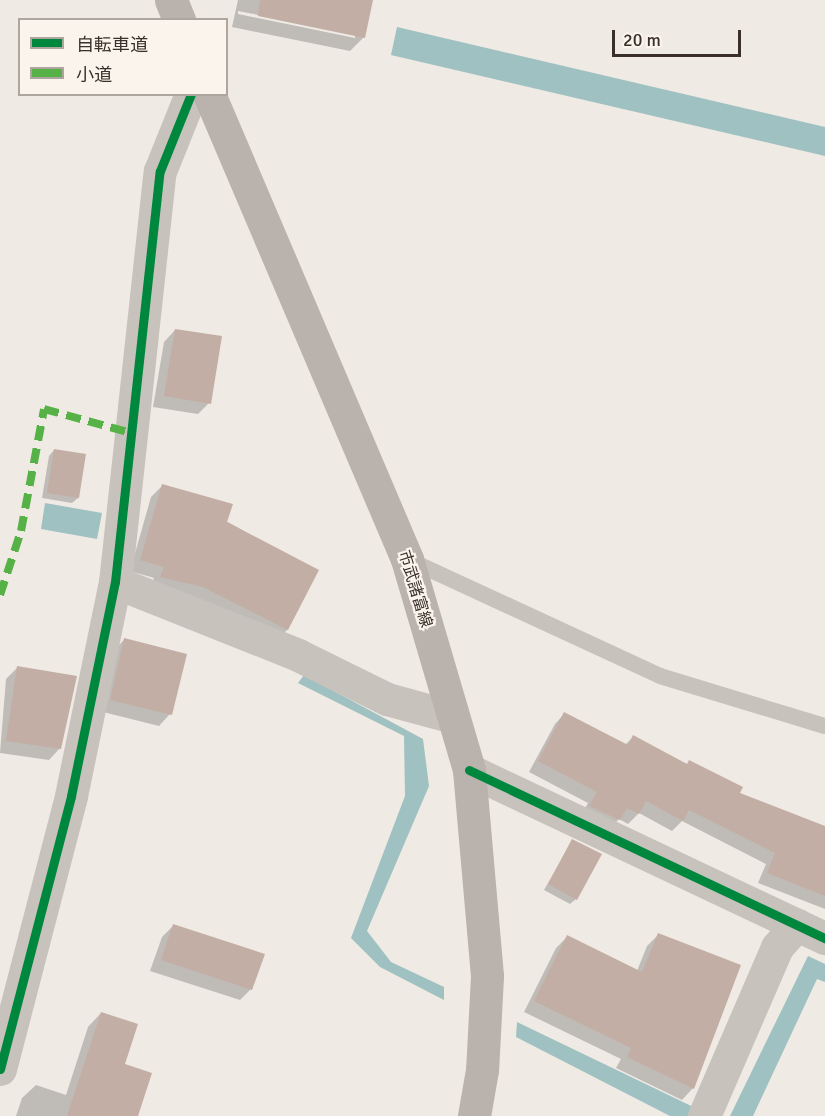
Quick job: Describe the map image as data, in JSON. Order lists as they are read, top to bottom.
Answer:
{
  "streets": {
    "main road": ["市武諸富線"]
  },
  "legend": ["自転車道", "小道"],
  "scale_bar": "20 m"
}
